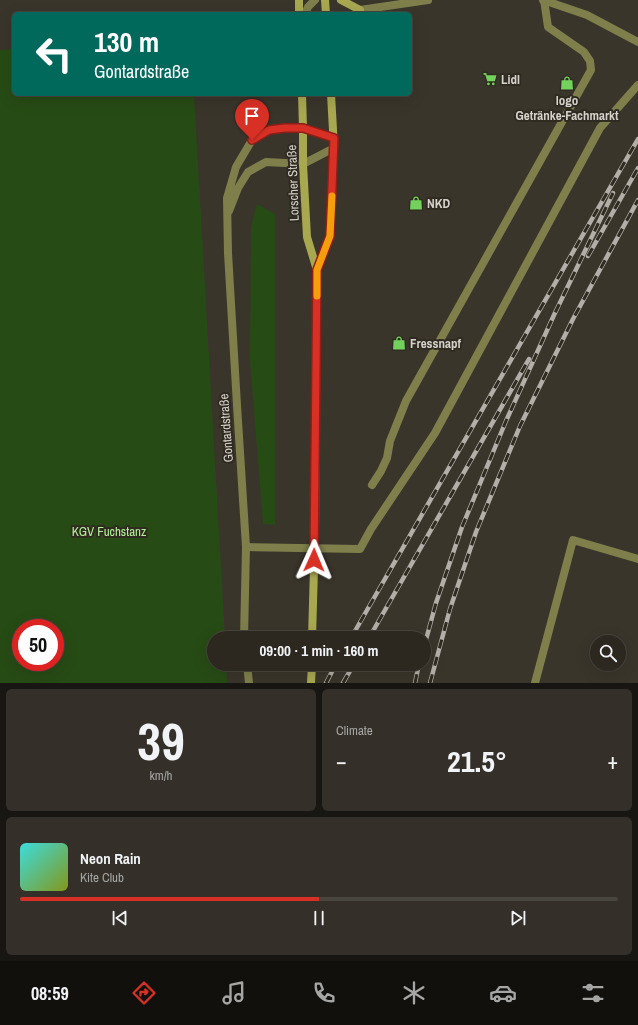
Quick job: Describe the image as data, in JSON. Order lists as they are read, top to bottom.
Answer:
{
  "streets": {
    "main road": ["Lorscher Straße"],
    "street": ["Gontardstraße"]
  },
  "crossings": [
    ["Lorscher Straße", "Gontardstraße"]
  ],
  "parks": ["KGV Fuchstanz"],
  "places": {
    "supermarket": ["Lidl"],
    "shop": ["logo Getränke-Fachmarkt", "NKD", "Fressnapf"]
  },
  "page": {
    "turn": ["130 m", "Gontardstraße"],
    "limit": "50",
    "trip": "09:00 · 1 min · 160 m",
    "tile": [
      ["39", "km/h"],
      "Climate"
    ],
    "heat": ["−", "21.5°", "+"],
    "song": ["Neon Rain", "Kite Club"],
    "tabs": "08:59"
  }
}
